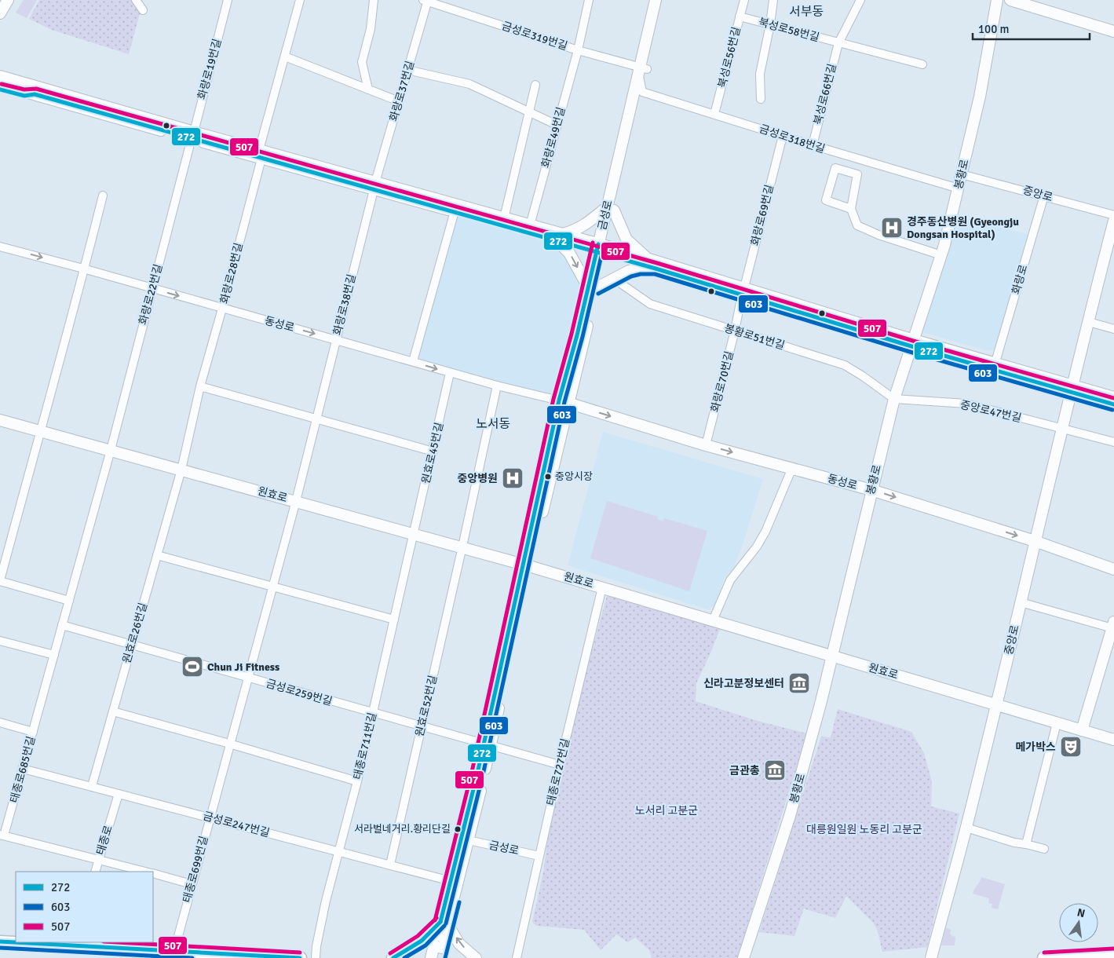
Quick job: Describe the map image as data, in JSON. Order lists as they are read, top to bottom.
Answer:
{
  "streets": {
    "street": [
      "북성로58번길",
      "금성로319번길",
      "북성로56번길",
      "화랑로19번길",
      "화랑로37번길",
      "북성로66번길",
      "화랑로49번길",
      "금성로318번길",
      "봉황로",
      "중앙로",
      "금성로",
      "화랑로69번길",
      "화랑로28번길",
      "화랑로",
      "화랑로22번길",
      "화랑로38번길",
      "동성로",
      "봉황로51번길",
      "화랑로70번길",
      "중앙로47번길",
      "원효로45번길",
      "원효로",
      "원효로26번길",
      "금성로259번길",
      "원효로52번길",
      "태종로711번길",
      "태종로685번길",
      "태종로727번길",
      "금성로247번길",
      "태종로",
      "태종로699번길"
    ]
  },
  "crossings": [
    ["북성로58번길", "북성로56번길"],
    ["북성로58번길", "북성로66번길"],
    ["금성로319번길", "화랑로37번길"],
    ["금성로319번길", "화랑로49번길"],
    ["금성로319번길", "금성로"],
    ["북성로56번길", "금성로318번길"],
    ["화랑로19번길", "화랑로22번길"],
    ["화랑로37번길", "화랑로38번길"],
    ["북성로66번길", "금성로318번길"],
    ["금성로318번길", "봉황로"],
    ["금성로318번길", "금성로"],
    ["금성로318번길", "화랑로69번길"],
    ["봉황로", "중앙로"],
    ["봉황로", "동성로"],
    ["봉황로", "봉황로51번길"],
    ["봉황로", "중앙로47번길"],
    ["봉황로", "원효로"],
    ["중앙로", "화랑로"],
    ["중앙로", "동성로"],
    ["중앙로", "중앙로47번길"],
    ["중앙로", "원효로"],
    ["금성로", "동성로"],
    ["금성로", "원효로"],
    ["금성로", "금성로259번길"],
    ["금성로", "태종로727번길"],
    ["금성로", "금성로247번길"],
    ["화랑로69번길", "화랑로70번길"],
    ["화랑로28번길", "동성로"],
    ["화랑로28번길", "원효로"],
    ["화랑로28번길", "원효로26번길"],
    ["화랑로22번길", "동성로"],
    ["화랑로22번길", "원효로"],
    ["화랑로22번길", "태종로685번길"],
    ["화랑로38번길", "동성로"],
    ["화랑로38번길", "원효로"],
    ["화랑로38번길", "태종로699번길"],
    ["동성로", "화랑로70번길"],
    ["동성로", "원효로45번길"],
    ["동성로", "원효로52번길"],
    ["봉황로51번길", "화랑로70번길"],
    ["봉황로51번길", "중앙로47번길"],
    ["원효로45번길", "원효로"],
    ["원효로45번길", "태종로711번길"],
    ["원효로", "원효로26번길"],
    ["원효로", "원효로52번길"],
    ["원효로", "태종로711번길"],
    ["원효로", "태종로685번길"],
    ["원효로", "태종로727번길"],
    ["원효로", "태종로699번길"],
    ["원효로26번길", "금성로259번길"],
    ["원효로26번길", "금성로247번길"],
    ["금성로259번길", "원효로52번길"],
    ["금성로259번길", "태종로711번길"],
    ["금성로259번길", "태종로685번길"],
    ["금성로259번길", "태종로699번길"],
    ["원효로52번길", "금성로247번길"],
    ["태종로711번길", "금성로247번길"],
    ["태종로685번길", "금성로247번길"],
    ["태종로685번길", "태종로"],
    ["금성로247번길", "태종로"],
    ["금성로247번길", "태종로699번길"]
  ],
  "one_way": ["동성로"],
  "districts": ["서부동", "노서동"],
  "parks": ["노서리 고분군", "대릉원일원 노동리 고분군"],
  "places": {
    "hospital": ["경주동산병원 (Gyeongju Dongsan Hospital)", "중앙병원"],
    "other": ["중앙시장", "서라벌네거리.황리단길"],
    "sports": ["Chun Ji Fitness"],
    "museum": ["신라고분정보센터", "금관총"],
    "theatre": ["메가박스"]
  },
  "lines": ["transit line 507", "transit line 272", "transit line 603"],
  "legend": ["272", "603", "507"],
  "scale_bar": "100 m",
  "north": "top"
}
